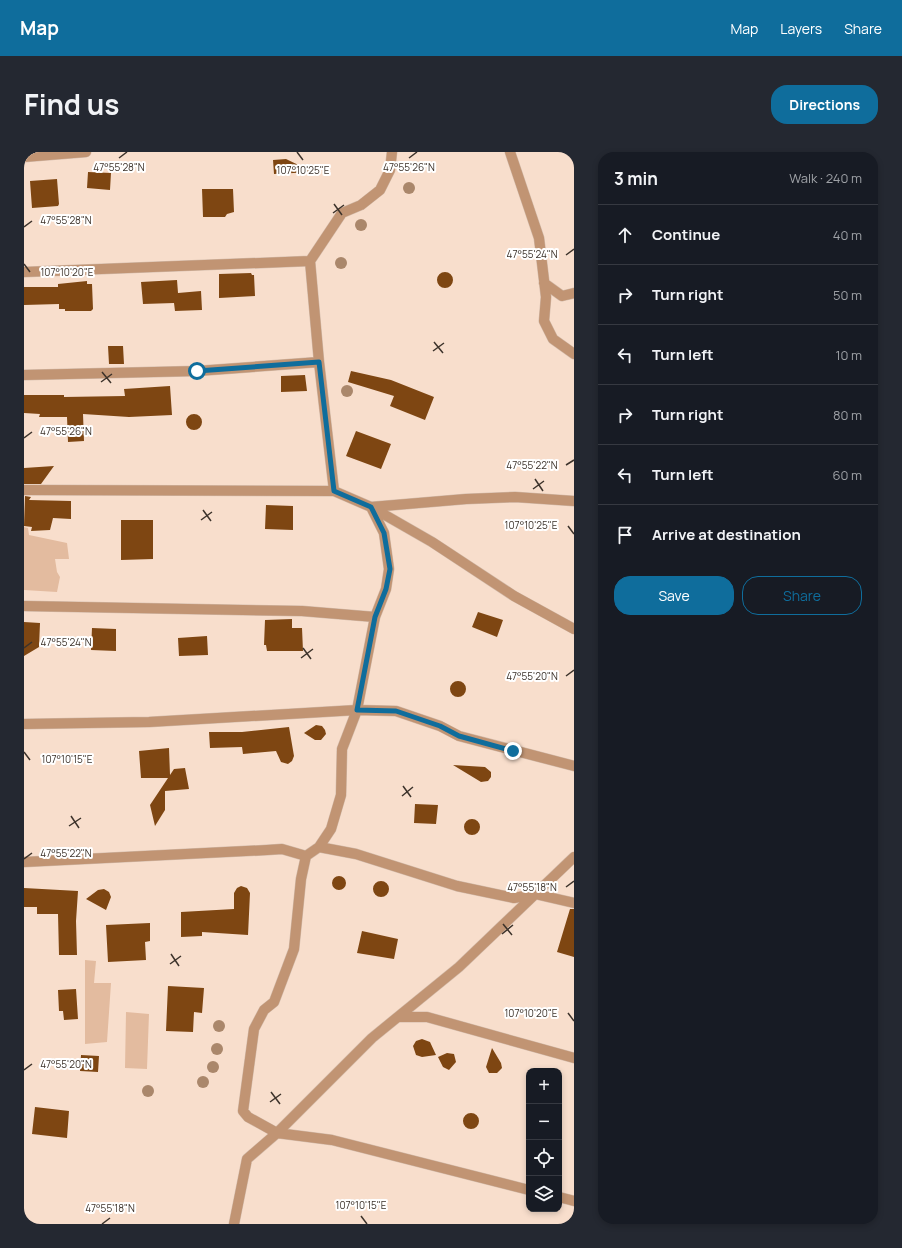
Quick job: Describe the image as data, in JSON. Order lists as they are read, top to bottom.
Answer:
{
  "page": {
    "header": "Map",
    "nav": ["Map", "Layers", "Share"],
    "title": "Find us",
    "buttons": [
      "Directions",
      ["Save", "Share"]
    ],
    "heading": ["3 min", "Walk · 240 m"],
    "list": [
      ["Continue", "40 m"],
      ["Turn right", "50 m"],
      ["Turn left", "10 m"],
      ["Turn right", "80 m"],
      ["Turn left", "60 m"],
      "Arrive at destination"
    ],
    "map_buttons": ["+", "−"]
  },
  "coordinates": [
    "47°55'28\"N",
    "47°55'26\"N",
    "107°10'25\"E",
    "47°55'24\"N",
    "107°10'20\"E",
    "47°55'22\"N",
    "47°55'20\"N",
    "107°10'15\"E",
    "47°55'18\"N"
  ]
}
